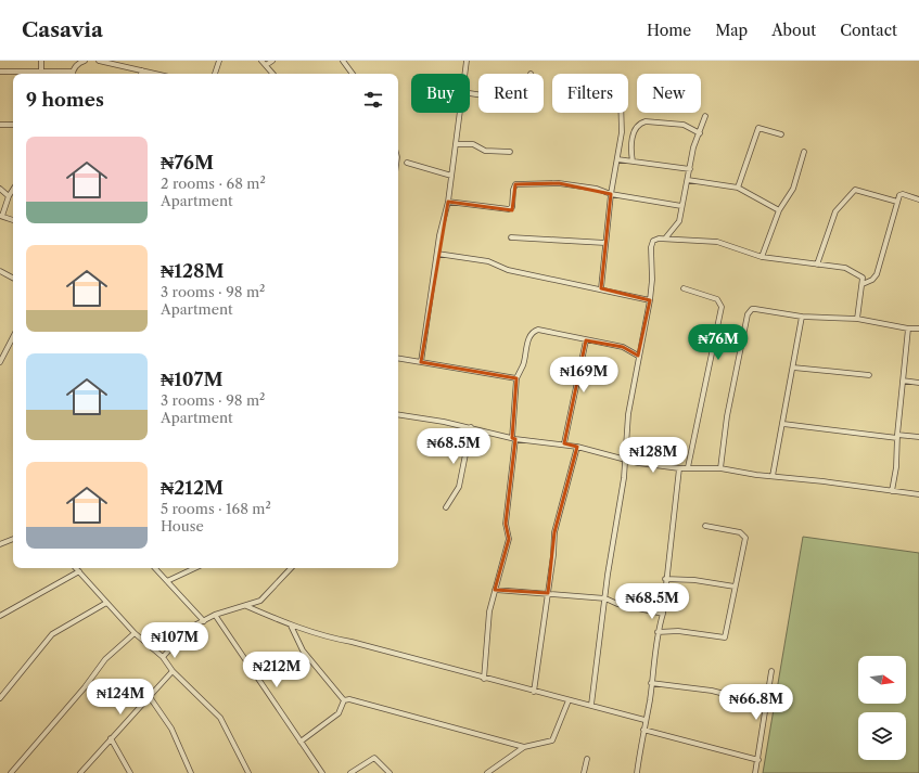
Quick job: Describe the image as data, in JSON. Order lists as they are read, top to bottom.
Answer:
{
  "north": "right",
  "page": {
    "header": "Casavia",
    "nav": [
      "Home",
      "Map",
      "About",
      "Contact"
    ],
    "chip": [
      "Buy",
      "Rent",
      "Filters",
      "New"
    ],
    "heading": "9 homes",
    "list": [
      {
        "name": "₦76M",
        "note": "2 rooms · 68 m² · Apartment"
      },
      {
        "name": "₦128M",
        "note": "3 rooms · 98 m² · Apartment"
      },
      {
        "name": "₦107M",
        "note": "3 rooms · 98 m² · Apartment"
      },
      {
        "name": "₦212M",
        "note": "5 rooms · 168 m² · House"
      }
    ],
    "price": [
      "₦76M",
      "₦169M",
      "₦68.5M",
      "₦128M",
      "₦68.5M",
      "₦107M",
      "₦212M",
      "₦124M",
      "₦66.8M"
    ]
  }
}
